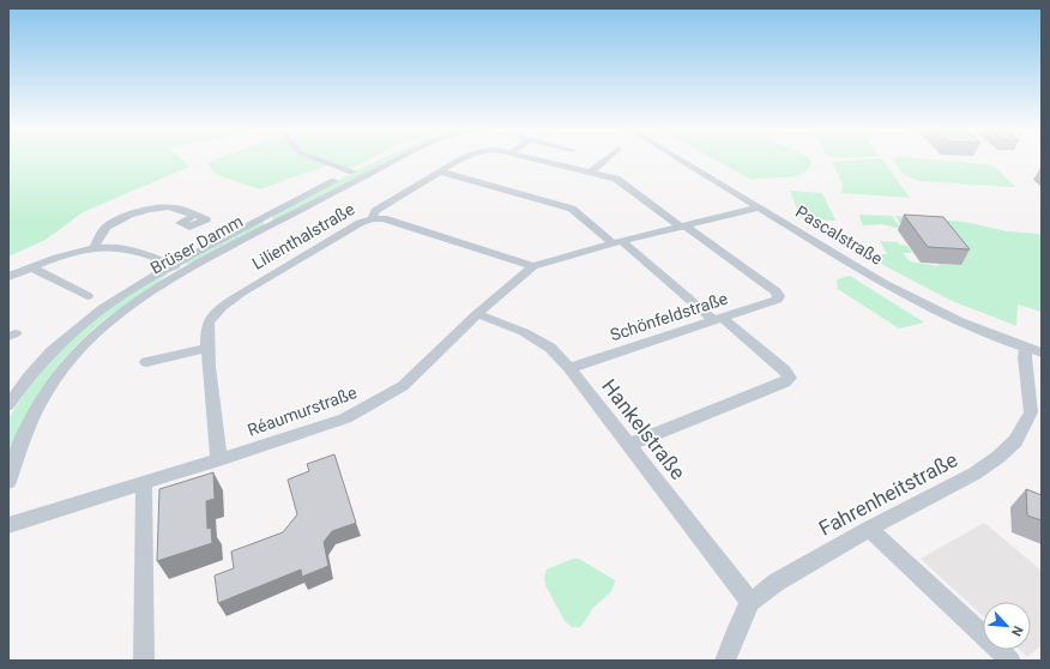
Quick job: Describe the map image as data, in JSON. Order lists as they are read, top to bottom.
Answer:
{
  "streets": {
    "street": [
      "Pascalstraße",
      "Lilienthalstraße",
      "Brüser Damm",
      "Schönfeldstraße",
      "Réaumurstraße",
      "Hankelstraße",
      "Fahrenheitstraße"
    ]
  },
  "crossings": [
    ["Pascalstraße", "Réaumurstraße"],
    ["Pascalstraße", "Fahrenheitstraße"],
    ["Lilienthalstraße", "Réaumurstraße"],
    ["Schönfeldstraße", "Réaumurstraße"],
    ["Schönfeldstraße", "Hankelstraße"],
    ["Réaumurstraße", "Hankelstraße"],
    ["Hankelstraße", "Fahrenheitstraße"]
  ],
  "north": "bottom right"
}
